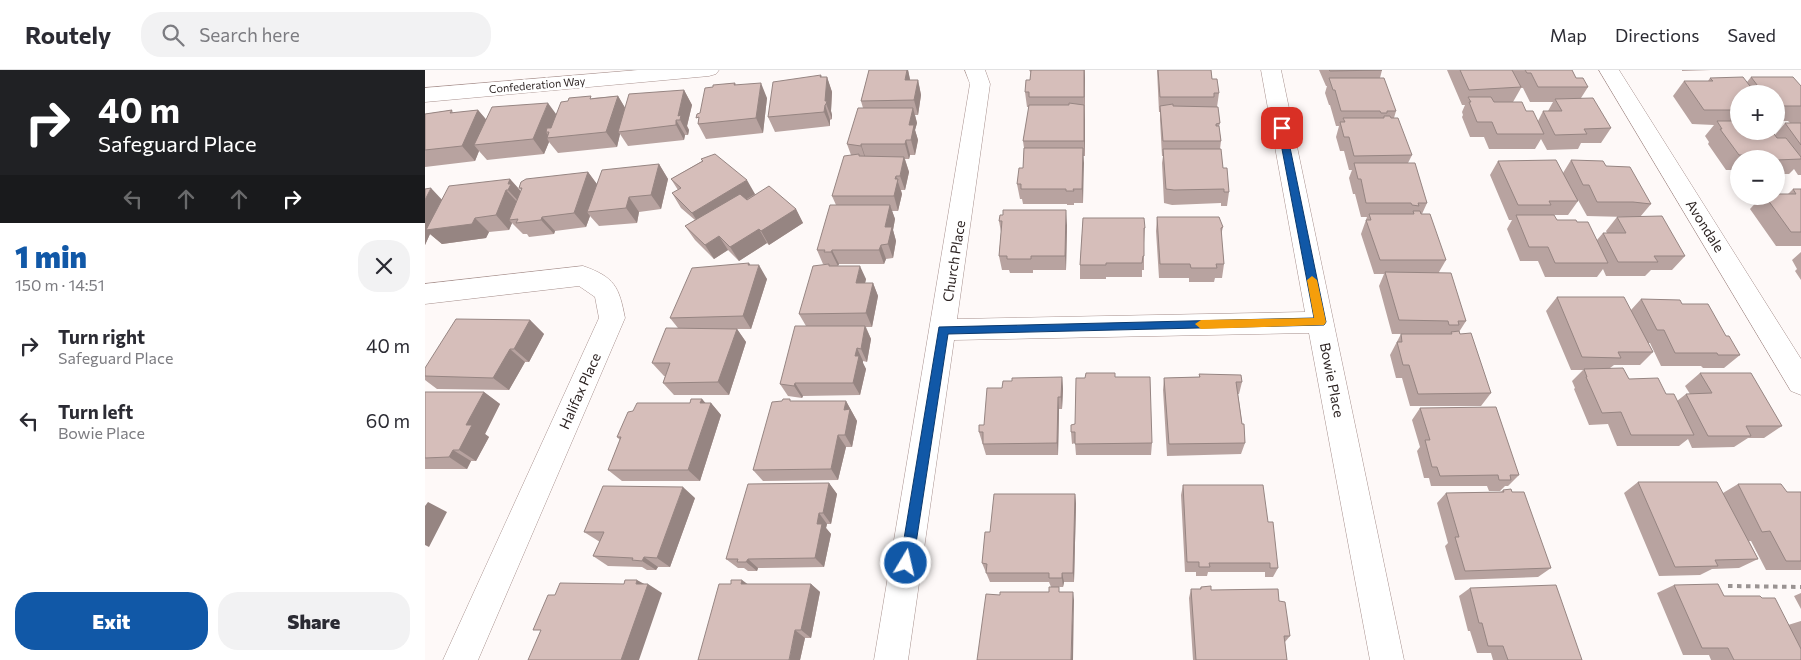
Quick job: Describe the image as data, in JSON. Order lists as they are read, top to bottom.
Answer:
{
  "streets": {
    "street": [
      "Confederation Way",
      "Avondale",
      "Church Place",
      "Bowie Place",
      "Halifax Place"
    ]
  },
  "page": {
    "header": "Routely",
    "search": "Search here",
    "nav": ["Map", "Directions", "Saved"],
    "turn": ["40 m", "Safeguard Place"],
    "map_buttons": ["+", "−"],
    "heading": ["1 min", "150 m · 14:51"],
    "list": [
      {
        "name": "Turn right",
        "note": "Safeguard Place",
        "value": "40 m"
      },
      {
        "name": "Turn left",
        "note": "Bowie Place",
        "value": "60 m"
      }
    ],
    "buttons": ["Exit", "Share"]
  }
}
